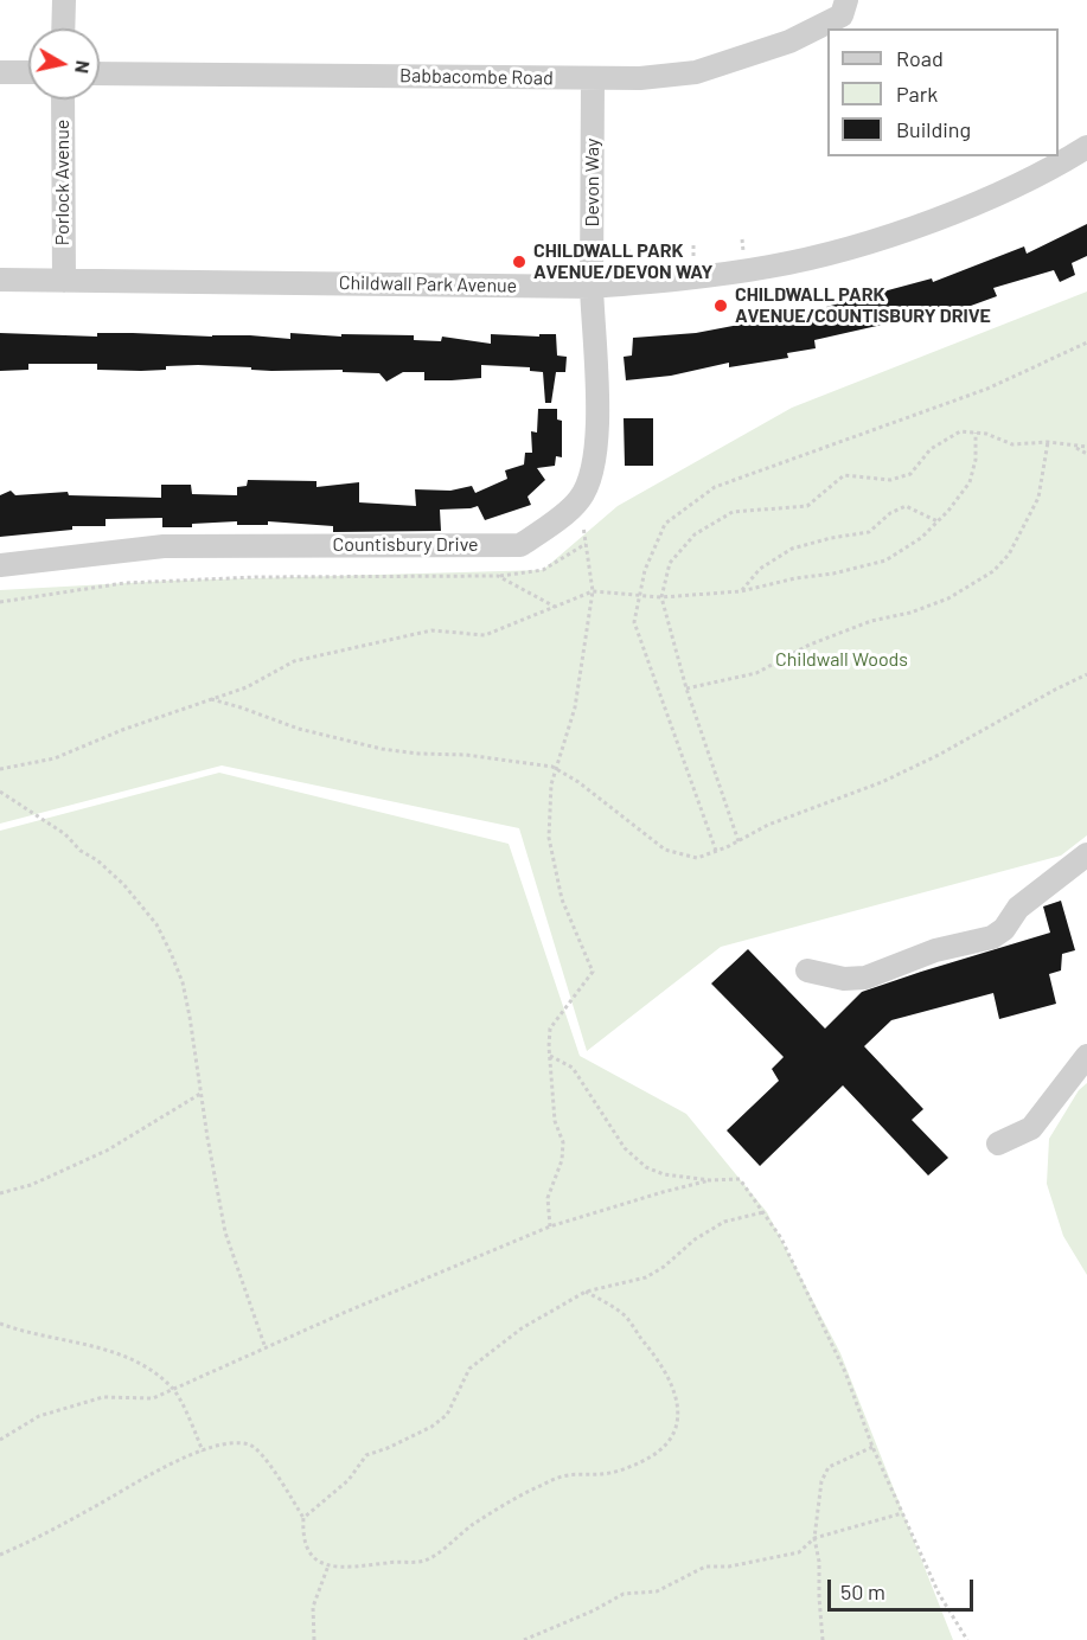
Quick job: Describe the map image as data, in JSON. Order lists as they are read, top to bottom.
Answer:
{
  "streets": {
    "street": [
      "Babbacombe Road",
      "Porlock Avenue",
      "Devon Way",
      "Childwall Park Avenue",
      "Countisbury Drive"
    ]
  },
  "crossings": [
    ["Babbacombe Road", "Devon Way"],
    ["Porlock Avenue", "Childwall Park Avenue"],
    ["Devon Way", "Childwall Park Avenue"],
    ["Devon Way", "Countisbury Drive"],
    ["Childwall Park Avenue", "Countisbury Drive"]
  ],
  "parks": ["Childwall Woods"],
  "places": ["CHILDWALL PARK AVENUE/DEVON WAY", "CHILDWALL PARK AVENUE/COUNTISBURY DRIVE"],
  "legend": ["Road", "Park", "Building"],
  "scale_bar": "50 m",
  "north": "right"
}
